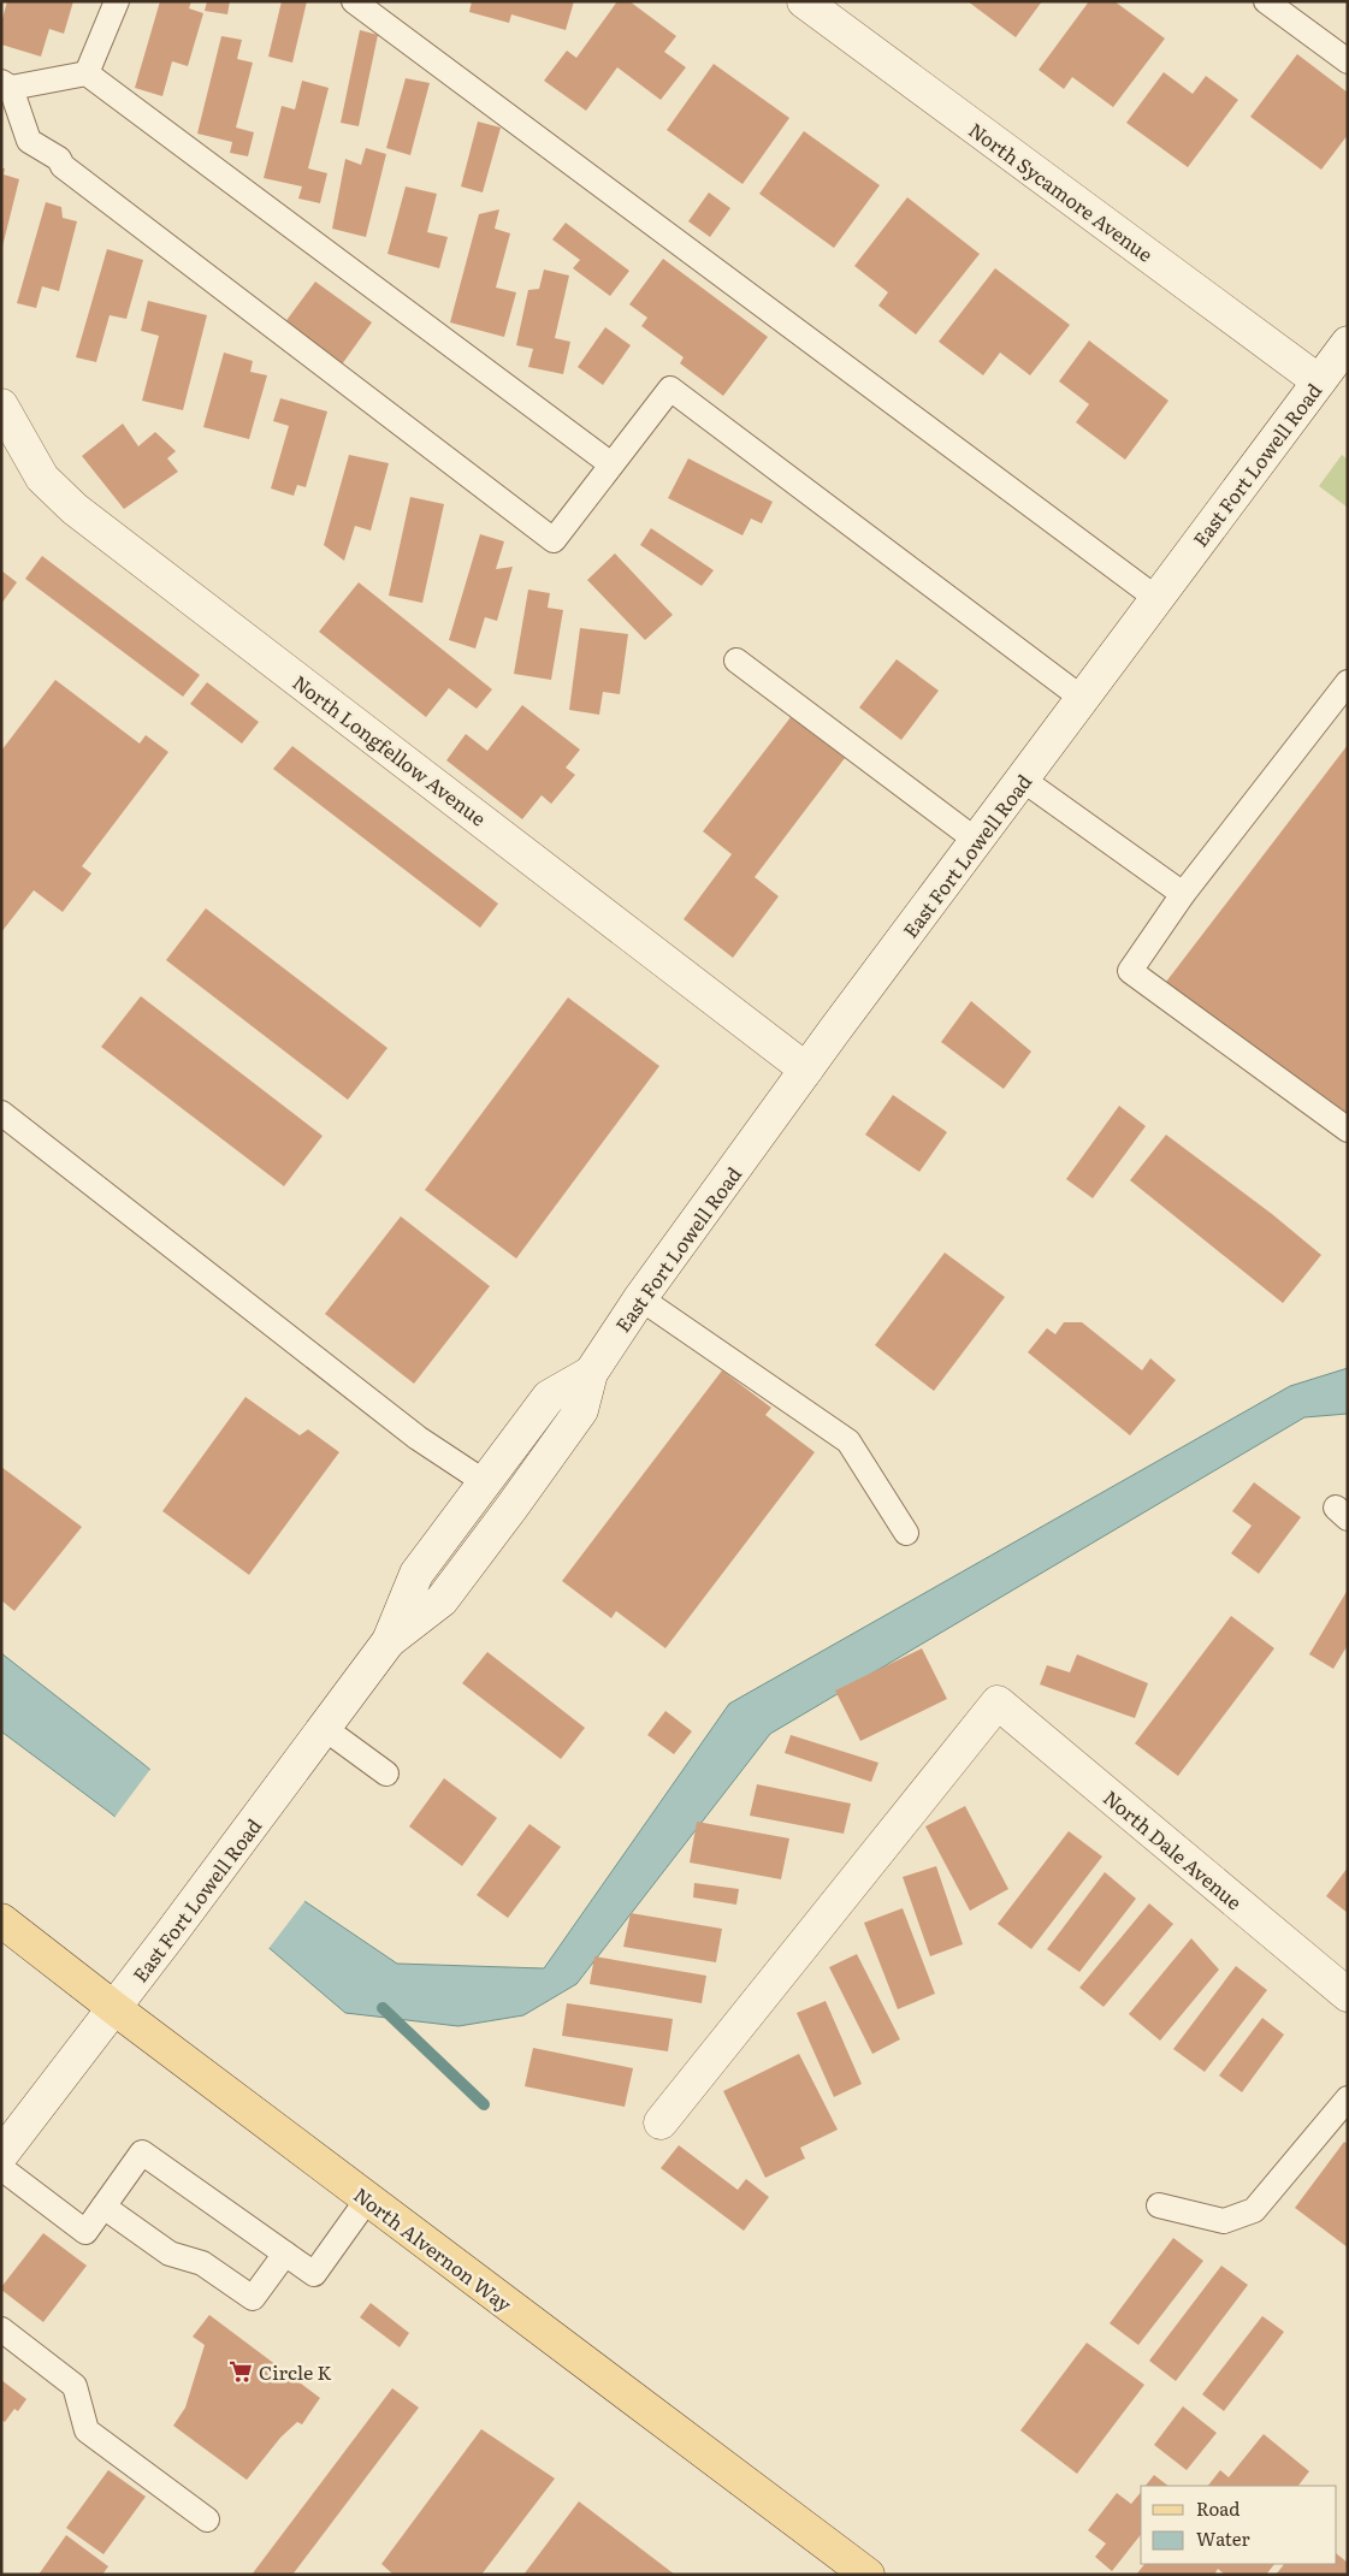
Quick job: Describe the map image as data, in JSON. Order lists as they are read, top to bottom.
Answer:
{
  "streets": {
    "main road": ["North Alvernon Way"],
    "street": [
      "North Sycamore Avenue",
      "East Fort Lowell Road",
      "North Longfellow Avenue",
      "North Dale Avenue"
    ]
  },
  "crossings": [
    ["North Sycamore Avenue", "East Fort Lowell Road"],
    ["East Fort Lowell Road", "North Longfellow Avenue"],
    ["East Fort Lowell Road", "North Alvernon Way"]
  ],
  "places": {
    "supermarket": ["Circle K"]
  },
  "legend": ["Road", "Water"]
}
